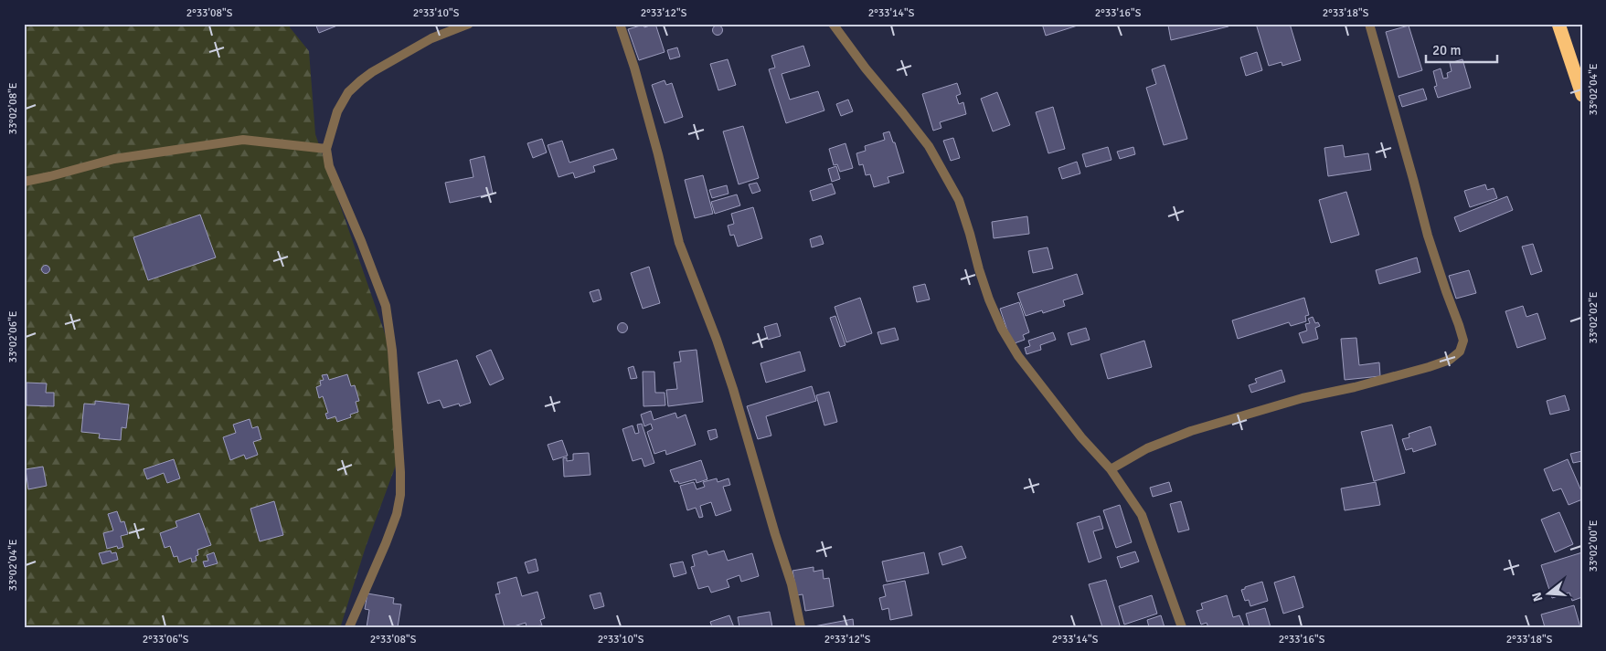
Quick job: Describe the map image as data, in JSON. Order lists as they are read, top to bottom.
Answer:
{
  "scale_bar": "20 m",
  "north": "left",
  "coordinates": [
    "2°33'08\"S",
    "2°33'10\"S",
    "2°33'12\"S",
    "2°33'14\"S",
    "2°33'16\"S",
    "2°33'18\"S",
    "33°02'04\"E",
    "33°02'08\"E",
    "33°02'02\"E",
    "33°02'06\"E",
    "33°02'00\"E",
    "2°33'06\"S"
  ]
}
